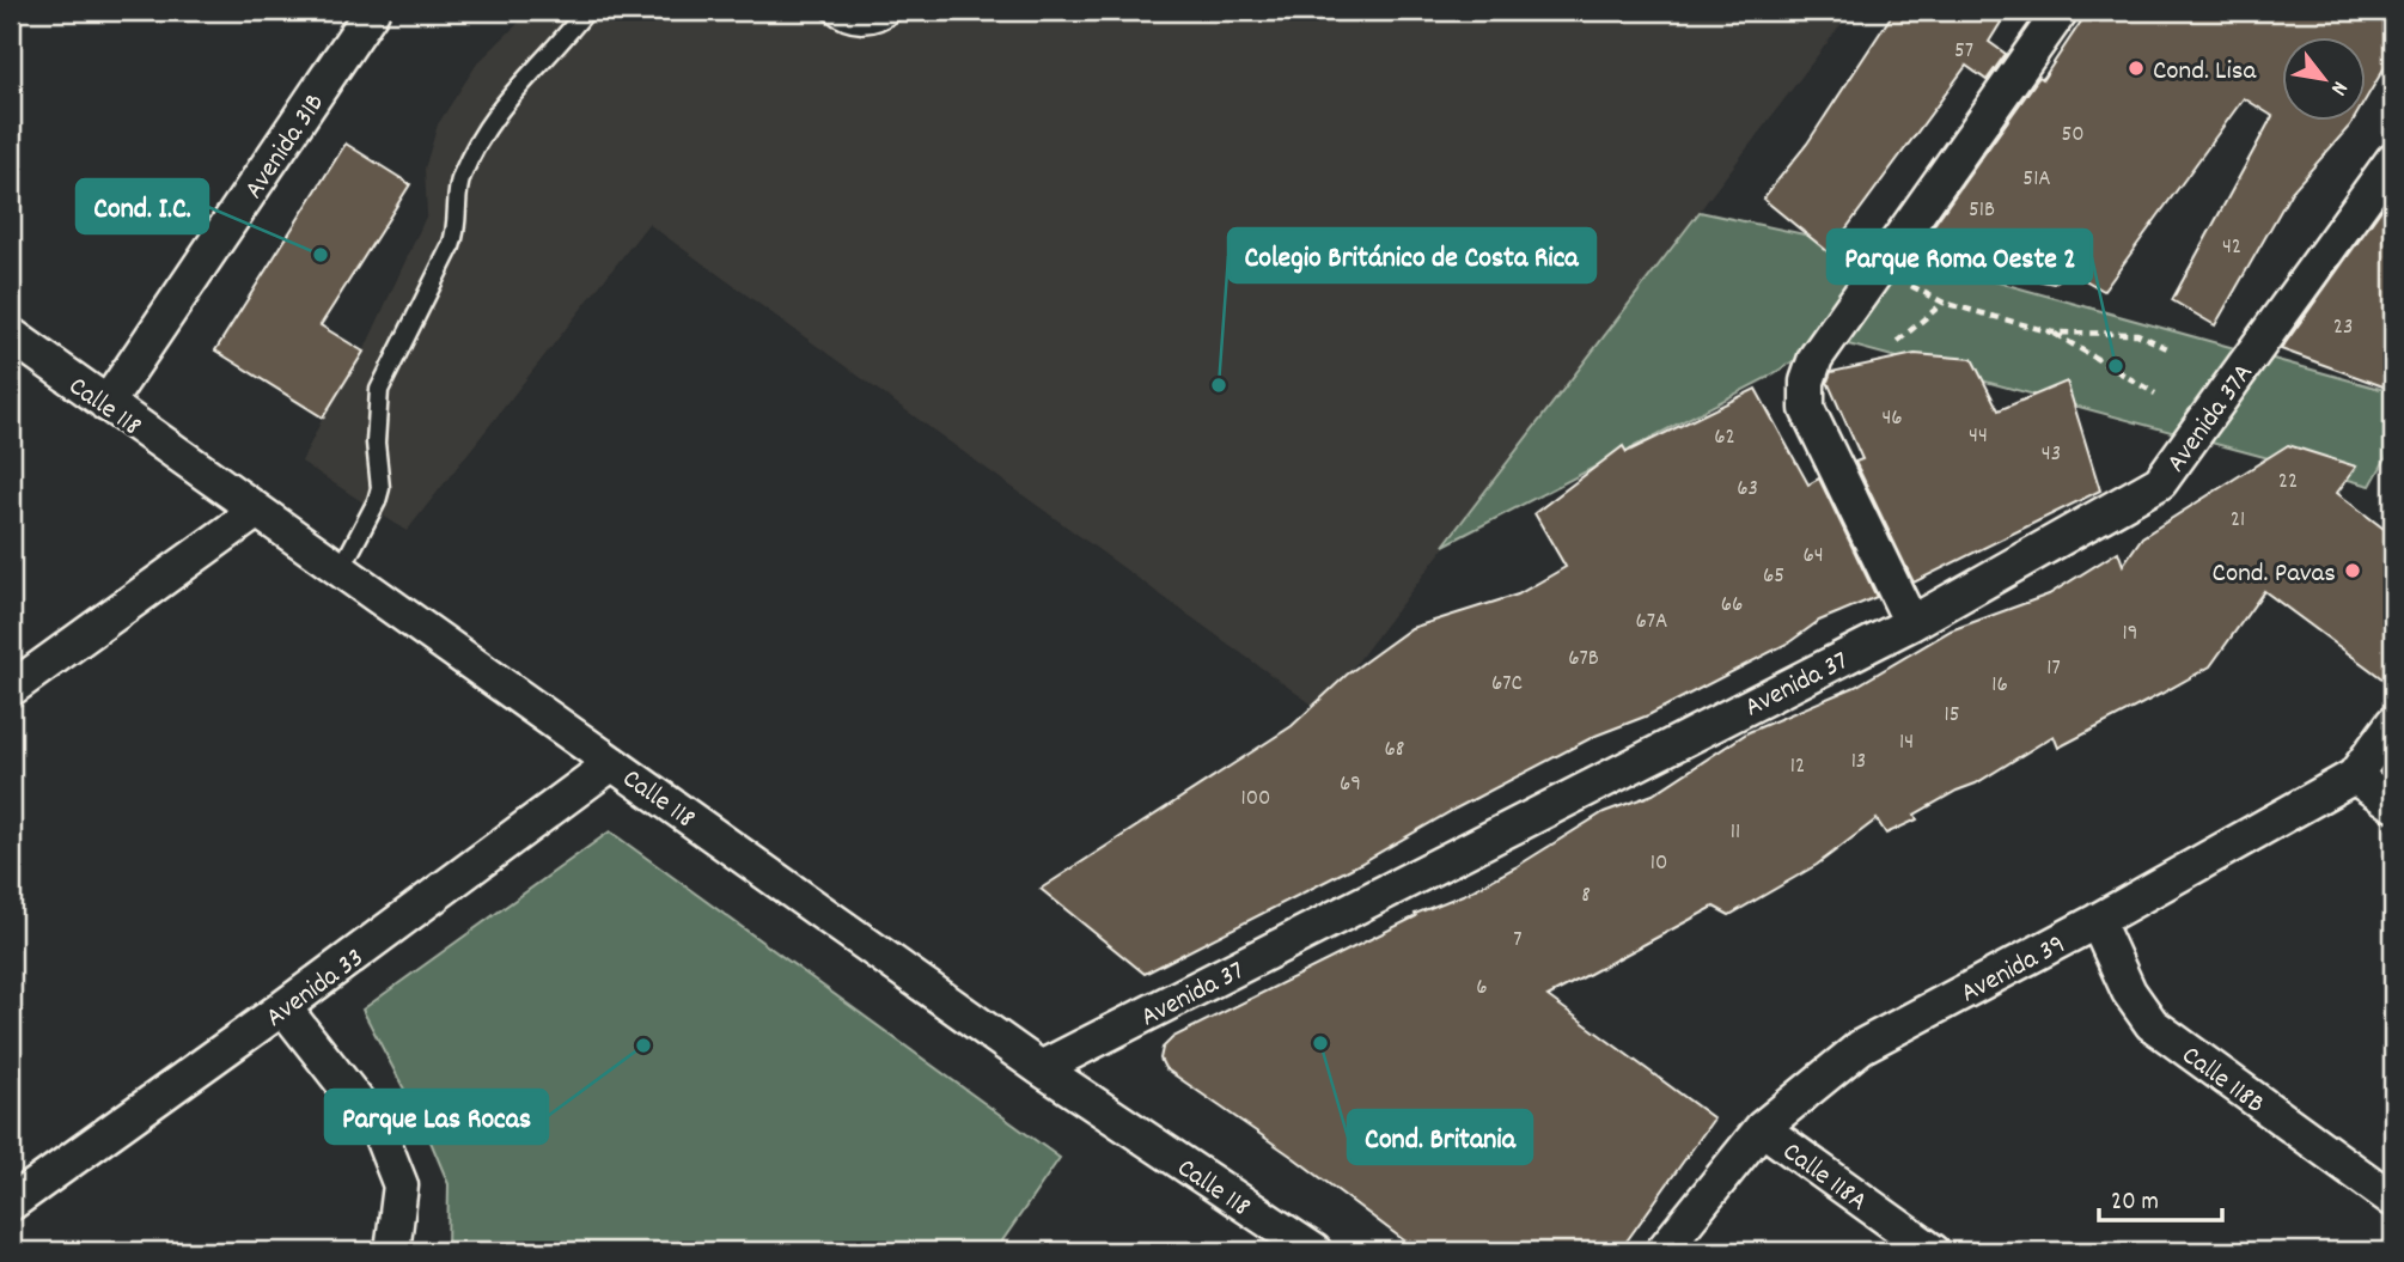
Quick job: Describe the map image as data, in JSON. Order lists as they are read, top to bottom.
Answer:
{
  "streets": {
    "street": [
      "Avenida 31B",
      "Calle 118",
      "Avenida 37A",
      "Avenida 37",
      "Avenida 39",
      "Avenida 33",
      "Calle 118B",
      "Calle 118A"
    ]
  },
  "crossings": [
    ["Avenida 31B", "Calle 118"],
    ["Calle 118", "Avenida 37"],
    ["Calle 118", "Avenida 33"],
    ["Avenida 37A", "Avenida 37"],
    ["Avenida 39", "Calle 118B"],
    ["Avenida 39", "Calle 118A"]
  ],
  "places": [
    "Cond. Lisa",
    "Cond. I.C.",
    "Parque Roma Oeste 2",
    "Colegio Británico de Costa Rica",
    "Cond. Pavas",
    "Cond. Britania",
    "Parque Las Rocas"
  ],
  "house_numbers": [
    "57",
    "50",
    "51A",
    "51B",
    "42",
    "23",
    "46",
    "44",
    "62",
    "43",
    "22",
    "63",
    "21",
    "64",
    "65",
    "66",
    "67A",
    "19",
    "67B",
    "17",
    "67C",
    "16",
    "15",
    "14",
    "68",
    "13",
    "12",
    "69",
    "100",
    "11",
    "10",
    "8",
    "7",
    "6"
  ],
  "scale_bar": "20 m",
  "north": "bottom right"
}
